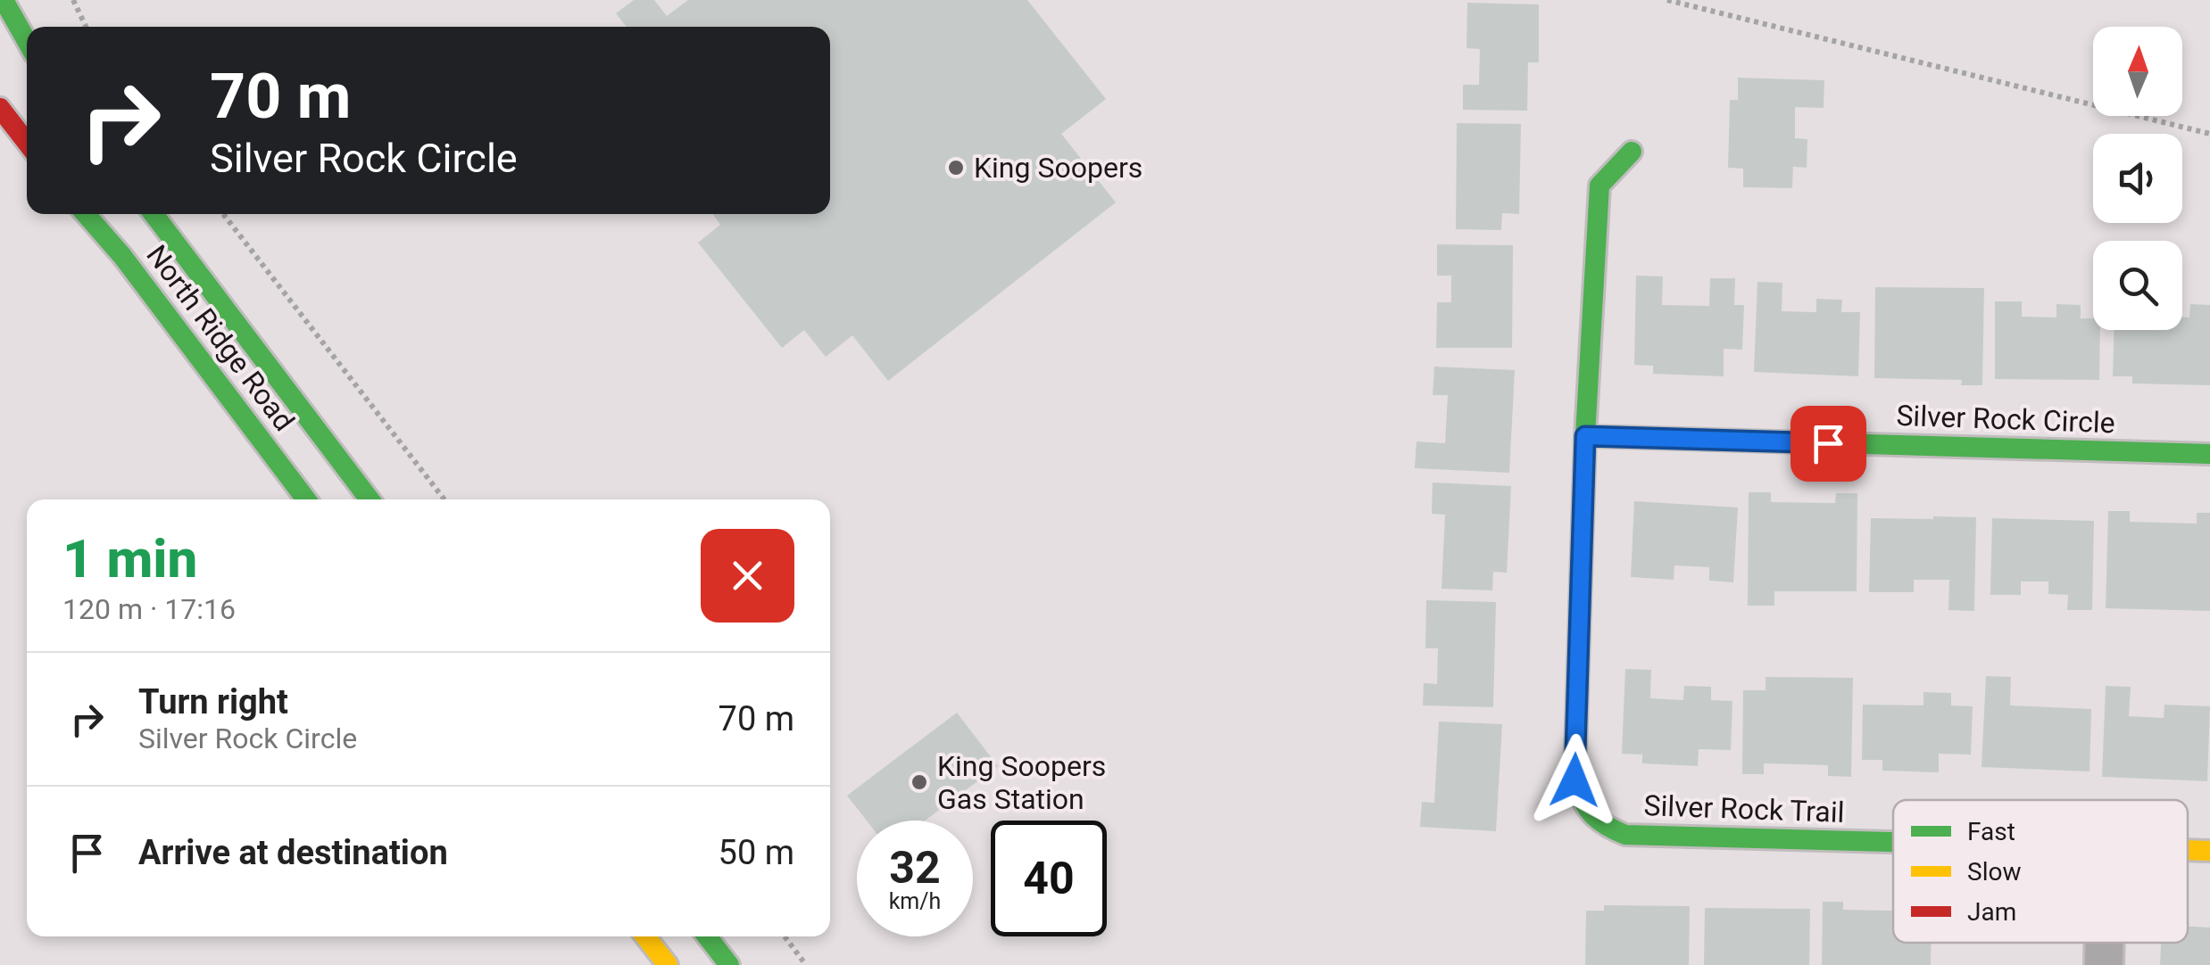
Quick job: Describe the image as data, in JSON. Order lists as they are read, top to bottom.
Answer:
{
  "streets": {
    "street": ["North Ridge Road", "Silver Rock Circle", "Silver Rock Trail"]
  },
  "crossings": [
    ["Silver Rock Circle", "Silver Rock Trail"]
  ],
  "places": ["King Soopers", "King Soopers Gas Station"],
  "legend": ["Fast", "Slow", "Jam"],
  "north": "top",
  "page": {
    "turn": ["70 m", "Silver Rock Circle"],
    "heading": ["1 min", "120 m · 17:16"],
    "list": [
      {
        "name": "Turn right",
        "note": "Silver Rock Circle",
        "value": "70 m"
      },
      {
        "name": "Arrive at destination",
        "value": "50 m"
      }
    ],
    "speed": "32 km/h",
    "limit": "40"
  }
}
